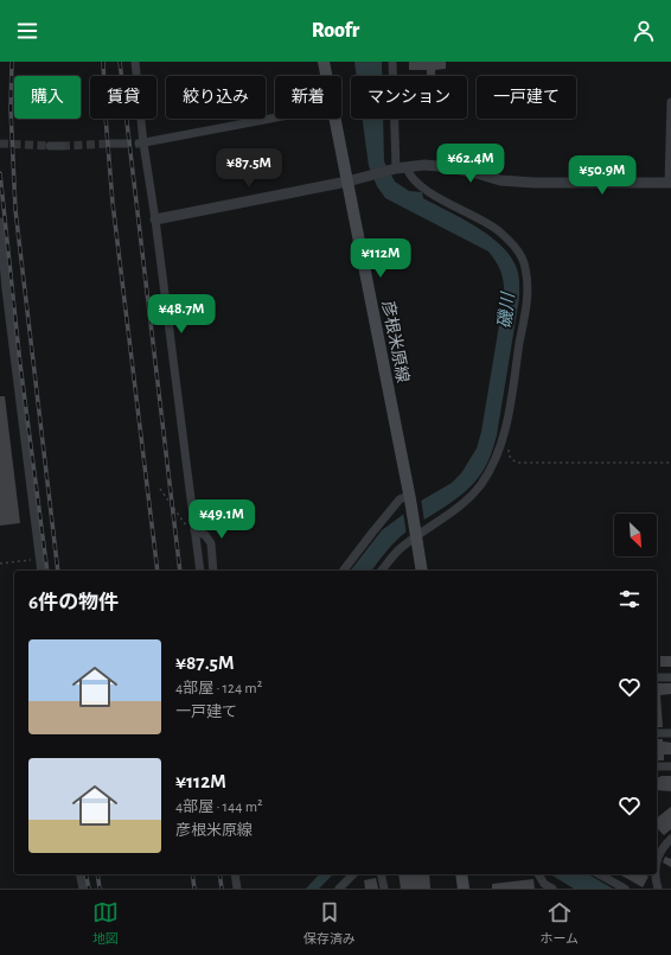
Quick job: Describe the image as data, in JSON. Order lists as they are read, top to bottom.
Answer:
{
  "streets": {
    "main road": ["彦根米原線"]
  },
  "water": ["磯川"],
  "north": "bottom right",
  "page": {
    "header": "Roofr",
    "chip": [
      "購入",
      "賃貸",
      "絞り込み",
      "新着",
      "マンション",
      "一戸建て"
    ],
    "price": [
      "¥62.4M",
      "¥87.5M",
      "¥50.9M",
      "¥112M",
      "¥48.7M",
      "¥49.1M"
    ],
    "heading": "6件の物件",
    "list": [
      {
        "name": "¥87.5M",
        "note": "4部屋 · 124 m² · 一戸建て"
      },
      {
        "name": "¥112M",
        "note": "4部屋 · 144 m² · 彦根米原線"
      }
    ],
    "tabs": ["地図", "保存済み", "ホーム"]
  }
}
